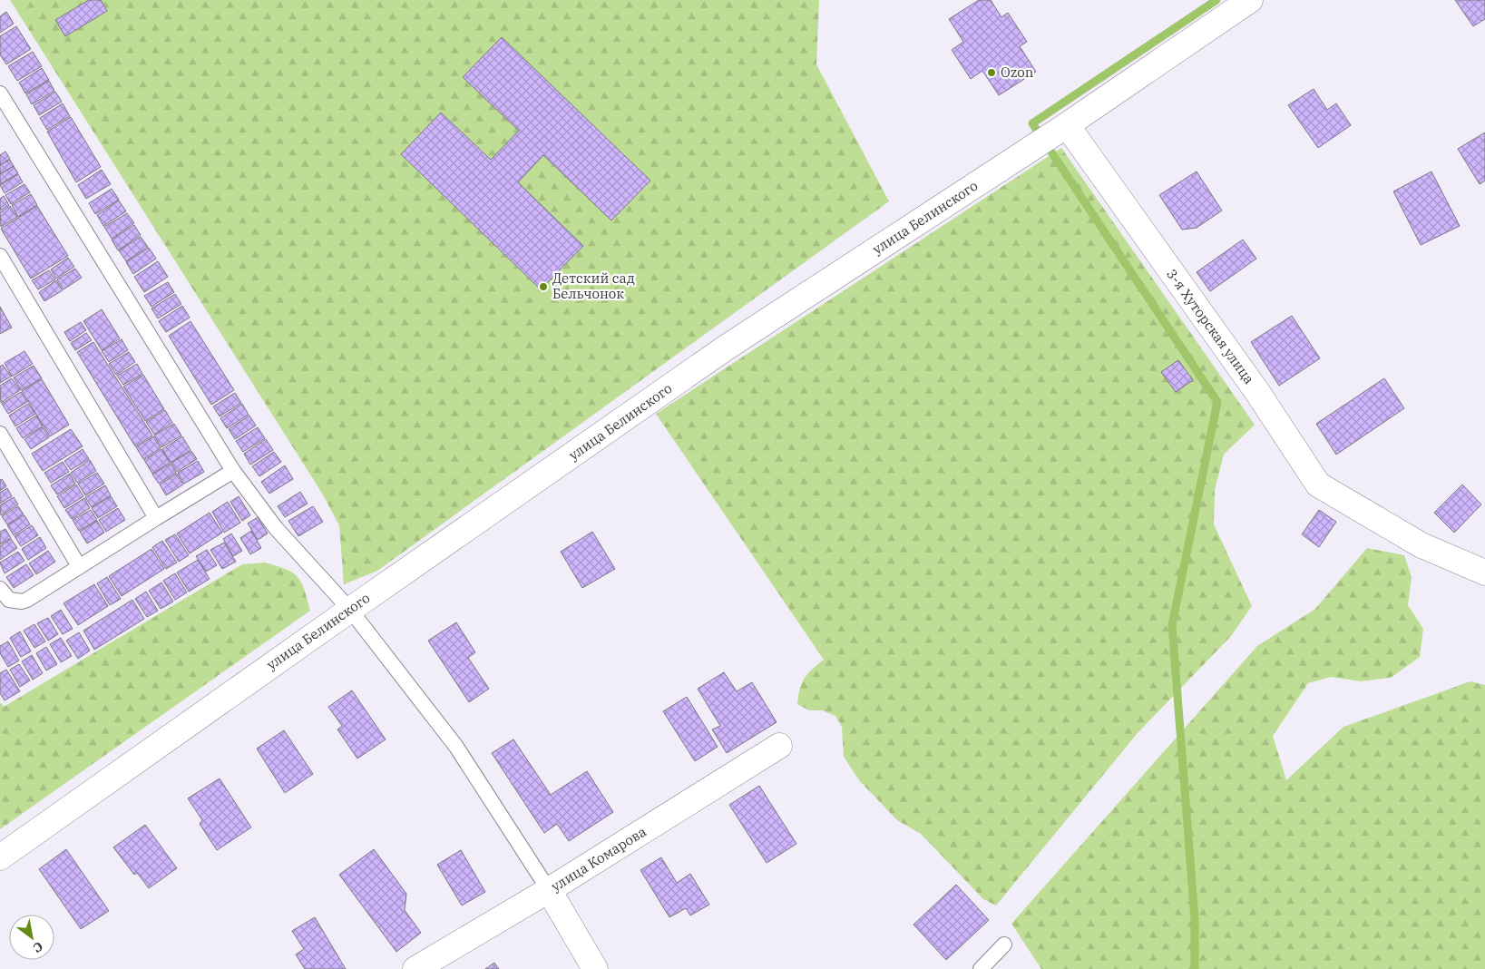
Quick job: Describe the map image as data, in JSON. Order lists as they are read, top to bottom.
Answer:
{
  "streets": {
    "street": ["улица Белинского", "3-я Хуторская улица", "улица Комарова"]
  },
  "crossings": [
    ["улица Белинского", "3-я Хуторская улица"]
  ],
  "places": ["Ozon", "Детский сад Бельчонок"],
  "north": "bottom right"
}
